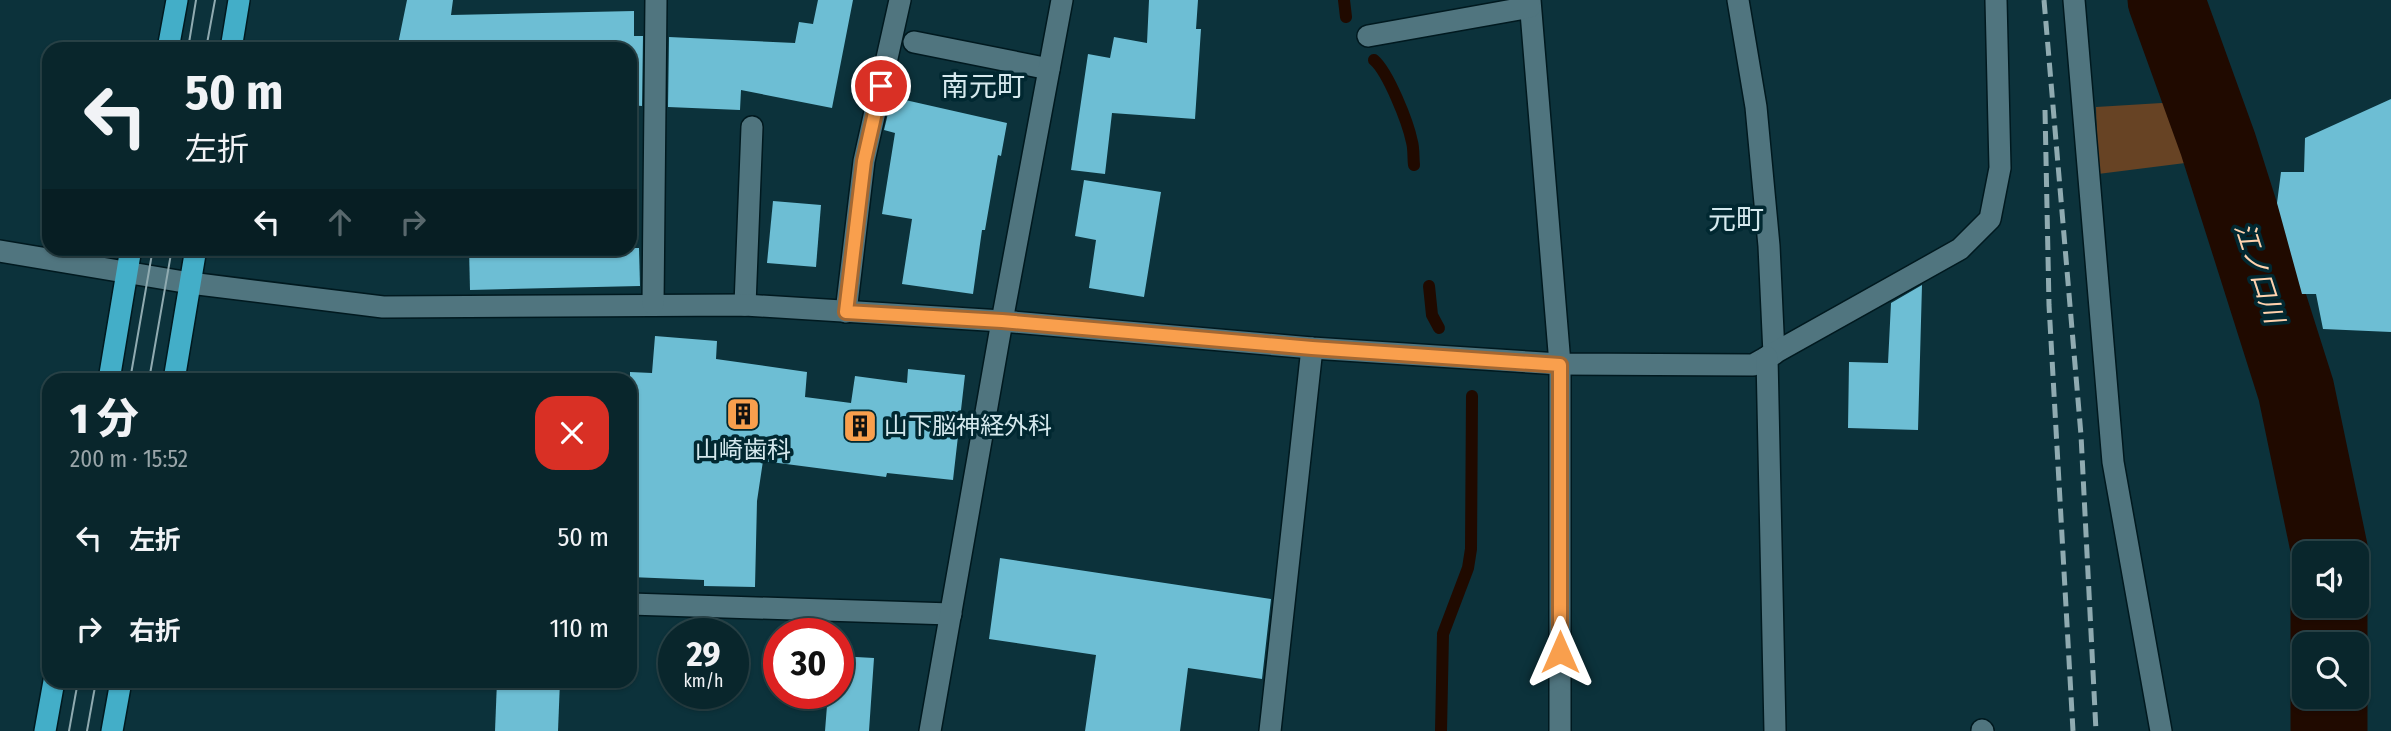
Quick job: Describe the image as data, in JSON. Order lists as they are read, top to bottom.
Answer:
{
  "districts": ["南元町", "元町"],
  "water": ["江ノ口川"],
  "places": {
    "building": ["山崎歯科", "山下脳神経外科"]
  },
  "page": {
    "turn": ["50 m", "左折"],
    "heading": ["1 分", "200 m · 15:52"],
    "list": [
      {
        "name": "左折",
        "value": "50 m"
      },
      {
        "name": "右折",
        "value": "110 m"
      }
    ],
    "speed": "29 km/h",
    "limit": "30"
  }
}
